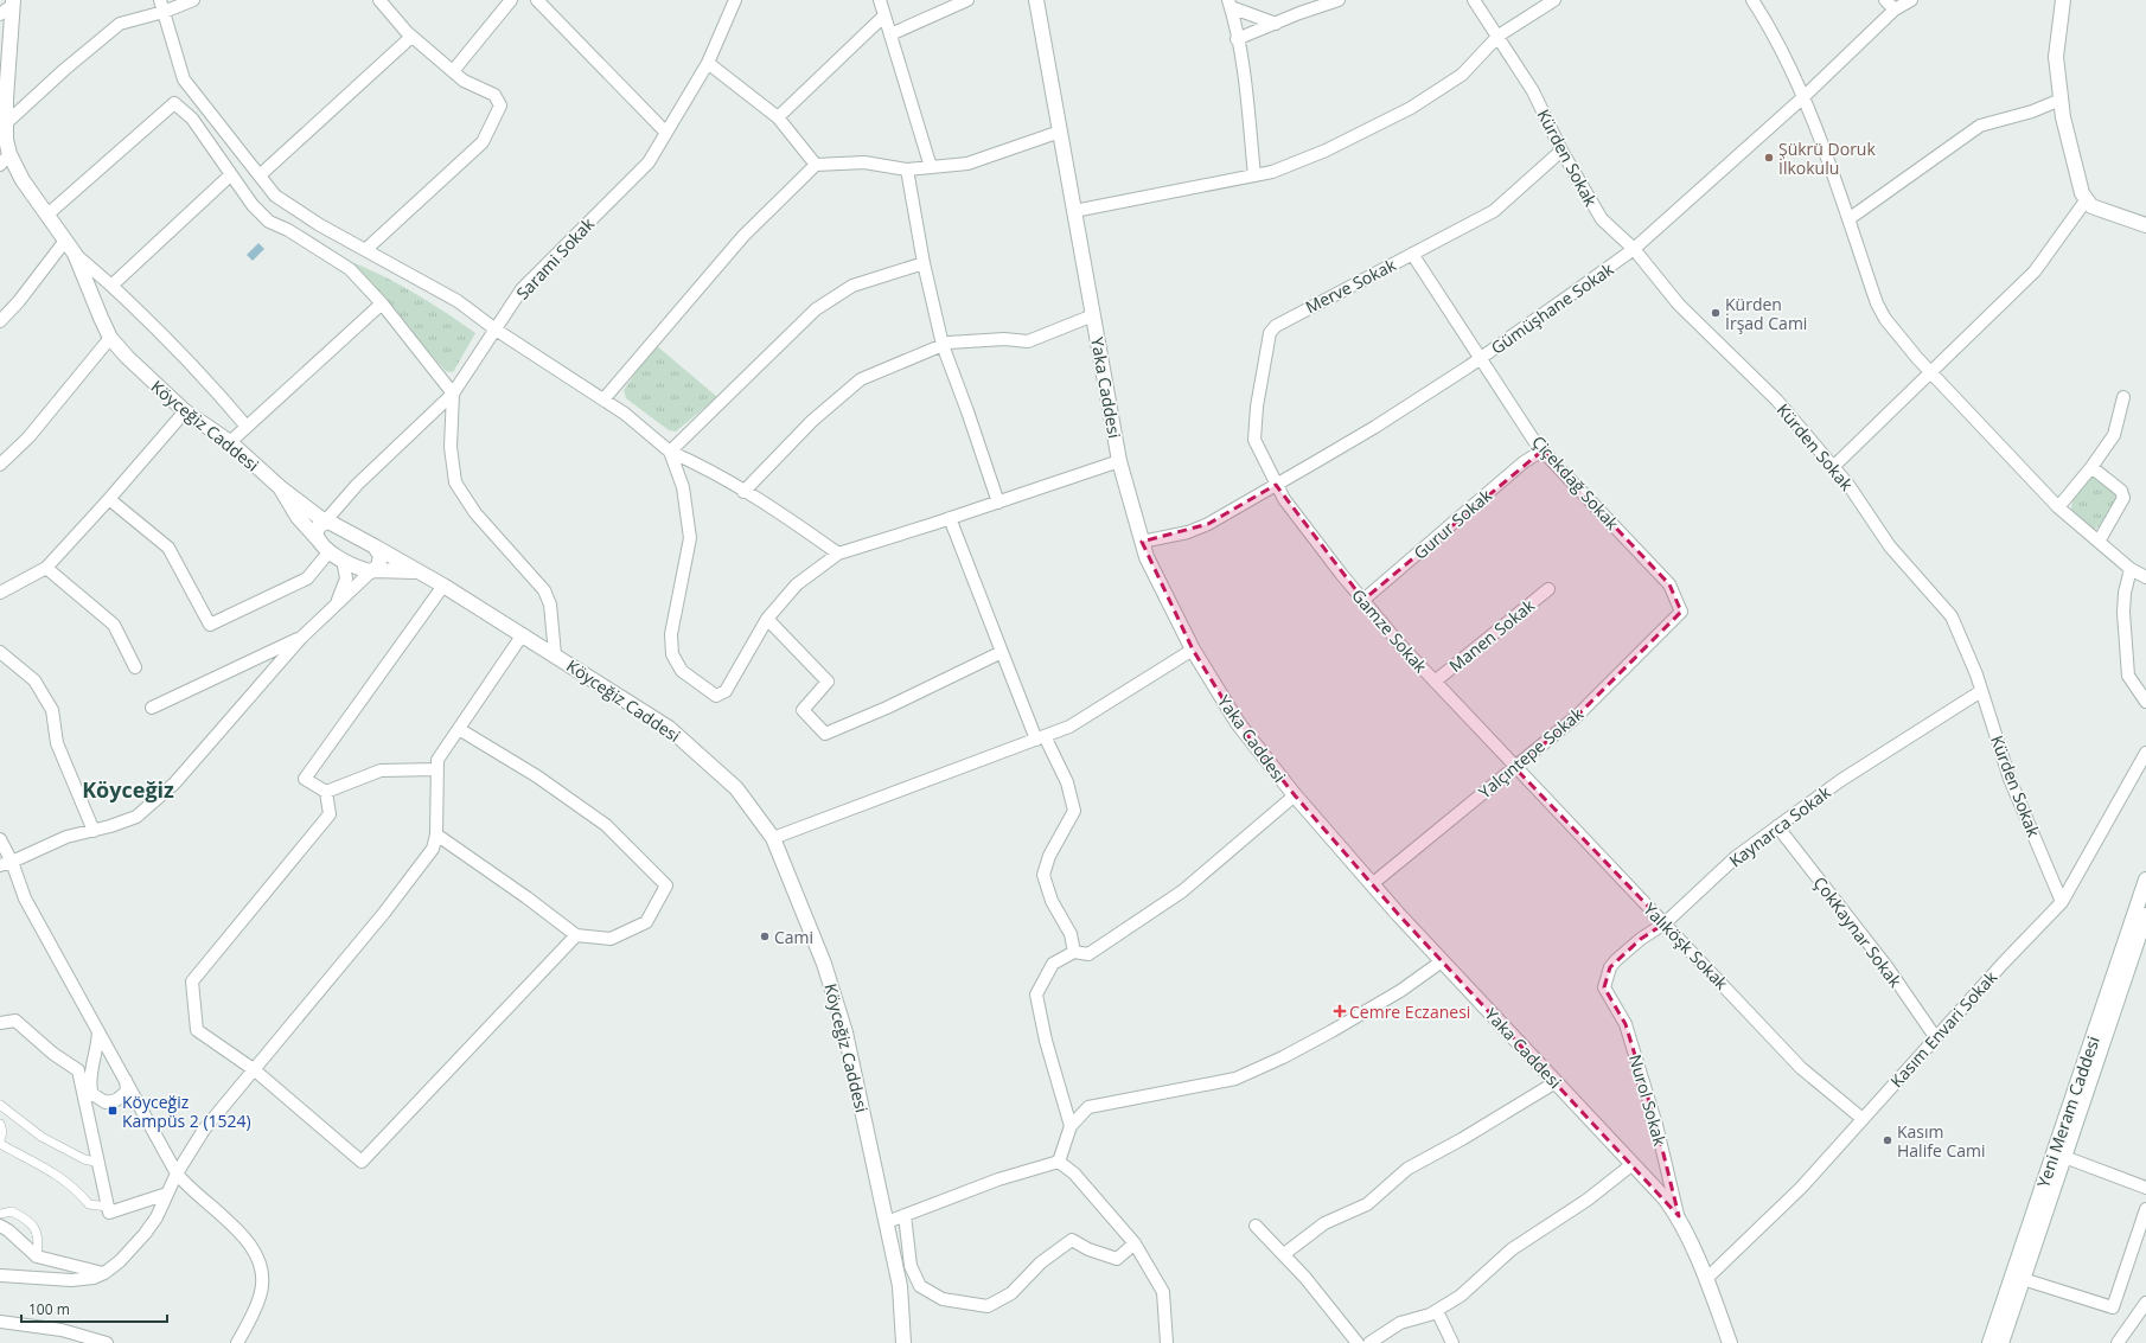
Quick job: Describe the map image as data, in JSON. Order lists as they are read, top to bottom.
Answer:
{
  "streets": {
    "street": [
      "Kürden Sokak",
      "Sarami Sokak",
      "Merve Sokak",
      "Gümüşhane Sokak",
      "Yaka Caddesi",
      "Köyceğiz Caddesi",
      "Çiçekdağ Sokak",
      "Gurur Sokak",
      "Gamze Sokak",
      "Manen Sokak",
      "Yalçıntepe Sokak",
      "Kaynarca Sokak",
      "ÇokKaynar Sokak",
      "Yalıköşk Sokak",
      "Kasım Envari Sokak",
      "Nurol Sokak",
      "Yeni Meram Caddesi"
    ]
  },
  "crossings": [
    ["Kürden Sokak", "Merve Sokak"],
    ["Kürden Sokak", "Gümüşhane Sokak"],
    ["Kürden Sokak", "Kaynarca Sokak"],
    ["Kürden Sokak", "Kasım Envari Sokak"],
    ["Sarami Sokak", "Köyceğiz Caddesi"],
    ["Merve Sokak", "Gümüşhane Sokak"],
    ["Merve Sokak", "Çiçekdağ Sokak"],
    ["Merve Sokak", "Gamze Sokak"],
    ["Gümüşhane Sokak", "Yaka Caddesi"],
    ["Gümüşhane Sokak", "Çiçekdağ Sokak"],
    ["Gümüşhane Sokak", "Gamze Sokak"],
    ["Yaka Caddesi", "Yalçıntepe Sokak"],
    ["Yaka Caddesi", "Kasım Envari Sokak"],
    ["Yaka Caddesi", "Nurol Sokak"],
    ["Çiçekdağ Sokak", "Gurur Sokak"],
    ["Çiçekdağ Sokak", "Yalçıntepe Sokak"],
    ["Gurur Sokak", "Gamze Sokak"],
    ["Gamze Sokak", "Manen Sokak"],
    ["Gamze Sokak", "Yalçıntepe Sokak"],
    ["Gamze Sokak", "Yalıköşk Sokak"],
    ["Yalçıntepe Sokak", "Yalıköşk Sokak"],
    ["Kaynarca Sokak", "ÇokKaynar Sokak"],
    ["Kaynarca Sokak", "Yalıköşk Sokak"],
    ["Kaynarca Sokak", "Nurol Sokak"],
    ["ÇokKaynar Sokak", "Kasım Envari Sokak"],
    ["Yalıköşk Sokak", "Kasım Envari Sokak"]
  ],
  "districts": ["Köyceğiz"],
  "places": {
    "other": [
      "Şükrü Doruk İlkokulu",
      "Kürden İrşad Cami",
      "Cami",
      "Kasım Halife Cami"
    ],
    "health": ["Cemre Eczanesi"],
    "transit": ["Köyceğiz Kampüs 2 (1524)"]
  },
  "scale_bar": "100 m"
}
